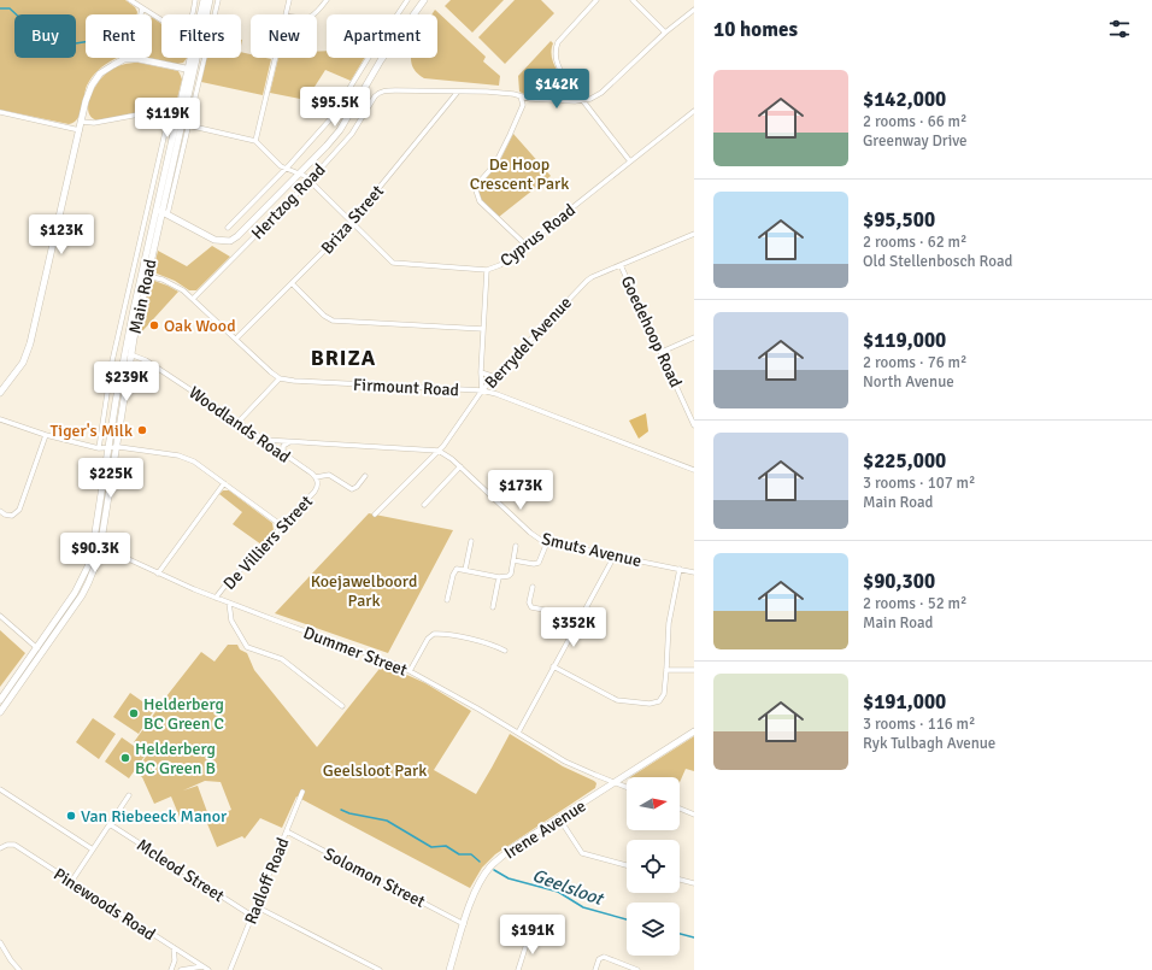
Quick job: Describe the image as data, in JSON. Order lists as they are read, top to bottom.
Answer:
{
  "streets": {
    "main road": ["Main Road", "Irene Avenue"],
    "street": [
      "Hertzog Road",
      "Briza Street",
      "Cyprus Road",
      "Goedehoop Road",
      "Berrydel Avenue",
      "Firmount Road",
      "Woodlands Road",
      "De Villiers Street",
      "Smuts Avenue",
      "Dummer Street",
      "Mcleod Street",
      "Solomon Street",
      "Radloff Road",
      "Pinewoods Road"
    ]
  },
  "crossings": [
    ["Hertzog Road", "Briza Street"],
    ["Hertzog Road", "Cyprus Road"],
    ["Briza Street", "Cyprus Road"],
    ["Main Road", "Woodlands Road"],
    ["Main Road", "Dummer Street"],
    ["Goedehoop Road", "Berrydel Avenue"],
    ["Berrydel Avenue", "Firmount Road"],
    ["Berrydel Avenue", "Smuts Avenue"],
    ["Woodlands Road", "De Villiers Street"],
    ["De Villiers Street", "Dummer Street"],
    ["Dummer Street", "Irene Avenue"],
    ["Irene Avenue", "Solomon Street"],
    ["Mcleod Street", "Radloff Road"],
    ["Solomon Street", "Radloff Road"]
  ],
  "districts": ["BRIZA"],
  "water": ["Geelsloot"],
  "parks": ["De Hoop Crescent Park", "Koejawelboord Park", "Geelsloot Park"],
  "places": [
    "Oak Wood",
    "Tiger's Milk",
    "Helderberg BC Green C",
    "Helderberg BC Green B",
    "Van Riebeeck Manor"
  ],
  "north": "right",
  "page": {
    "heading": "10 homes",
    "chip": [
      "Buy",
      "Rent",
      "Filters",
      "New",
      "Apartment"
    ],
    "list": [
      {
        "name": "$142,000",
        "note": "2 rooms · 66 m² · Greenway Drive"
      },
      {
        "name": "$95,500",
        "note": "2 rooms · 62 m² · Old Stellenbosch Road"
      },
      {
        "name": "$119,000",
        "note": "2 rooms · 76 m² · North Avenue"
      },
      {
        "name": "$225,000",
        "note": "3 rooms · 107 m² · Main Road"
      },
      {
        "name": "$90,300",
        "note": "2 rooms · 52 m² · Main Road"
      },
      {
        "name": "$191,000",
        "note": "3 rooms · 116 m² · Ryk Tulbagh Avenue"
      }
    ],
    "price": [
      "$142K",
      "$95.5K",
      "$119K",
      "$123K",
      "$239K",
      "$225K",
      "$173K",
      "$90.3K",
      "$352K",
      "$191K"
    ]
  }
}
